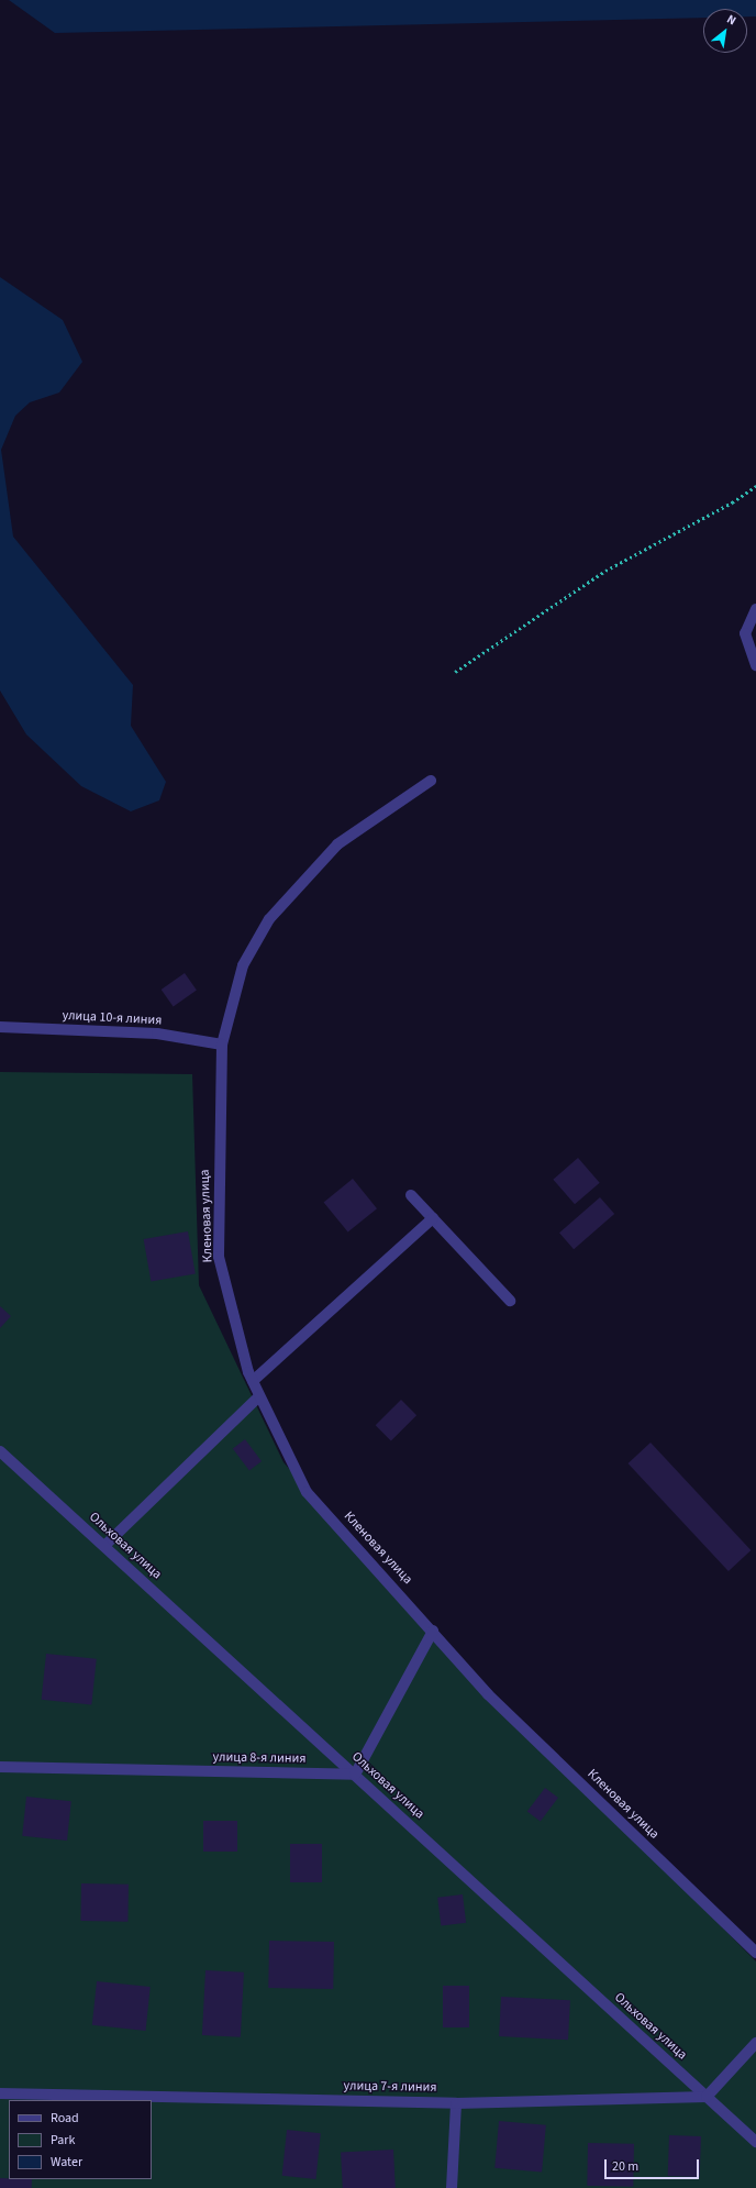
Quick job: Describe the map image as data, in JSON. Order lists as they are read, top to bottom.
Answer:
{
  "streets": {
    "street": [
      "улица 10-я линия",
      "Кленовая улица",
      "Ольховая улица",
      "улица 8-я линия",
      "улица 7-я линия"
    ]
  },
  "crossings": [
    ["улица 10-я линия", "Кленовая улица"],
    ["Ольховая улица", "улица 8-я линия"],
    ["Ольховая улица", "улица 7-я линия"]
  ],
  "legend": ["Road", "Park", "Water"],
  "scale_bar": "20 m",
  "north": "top right"
}
